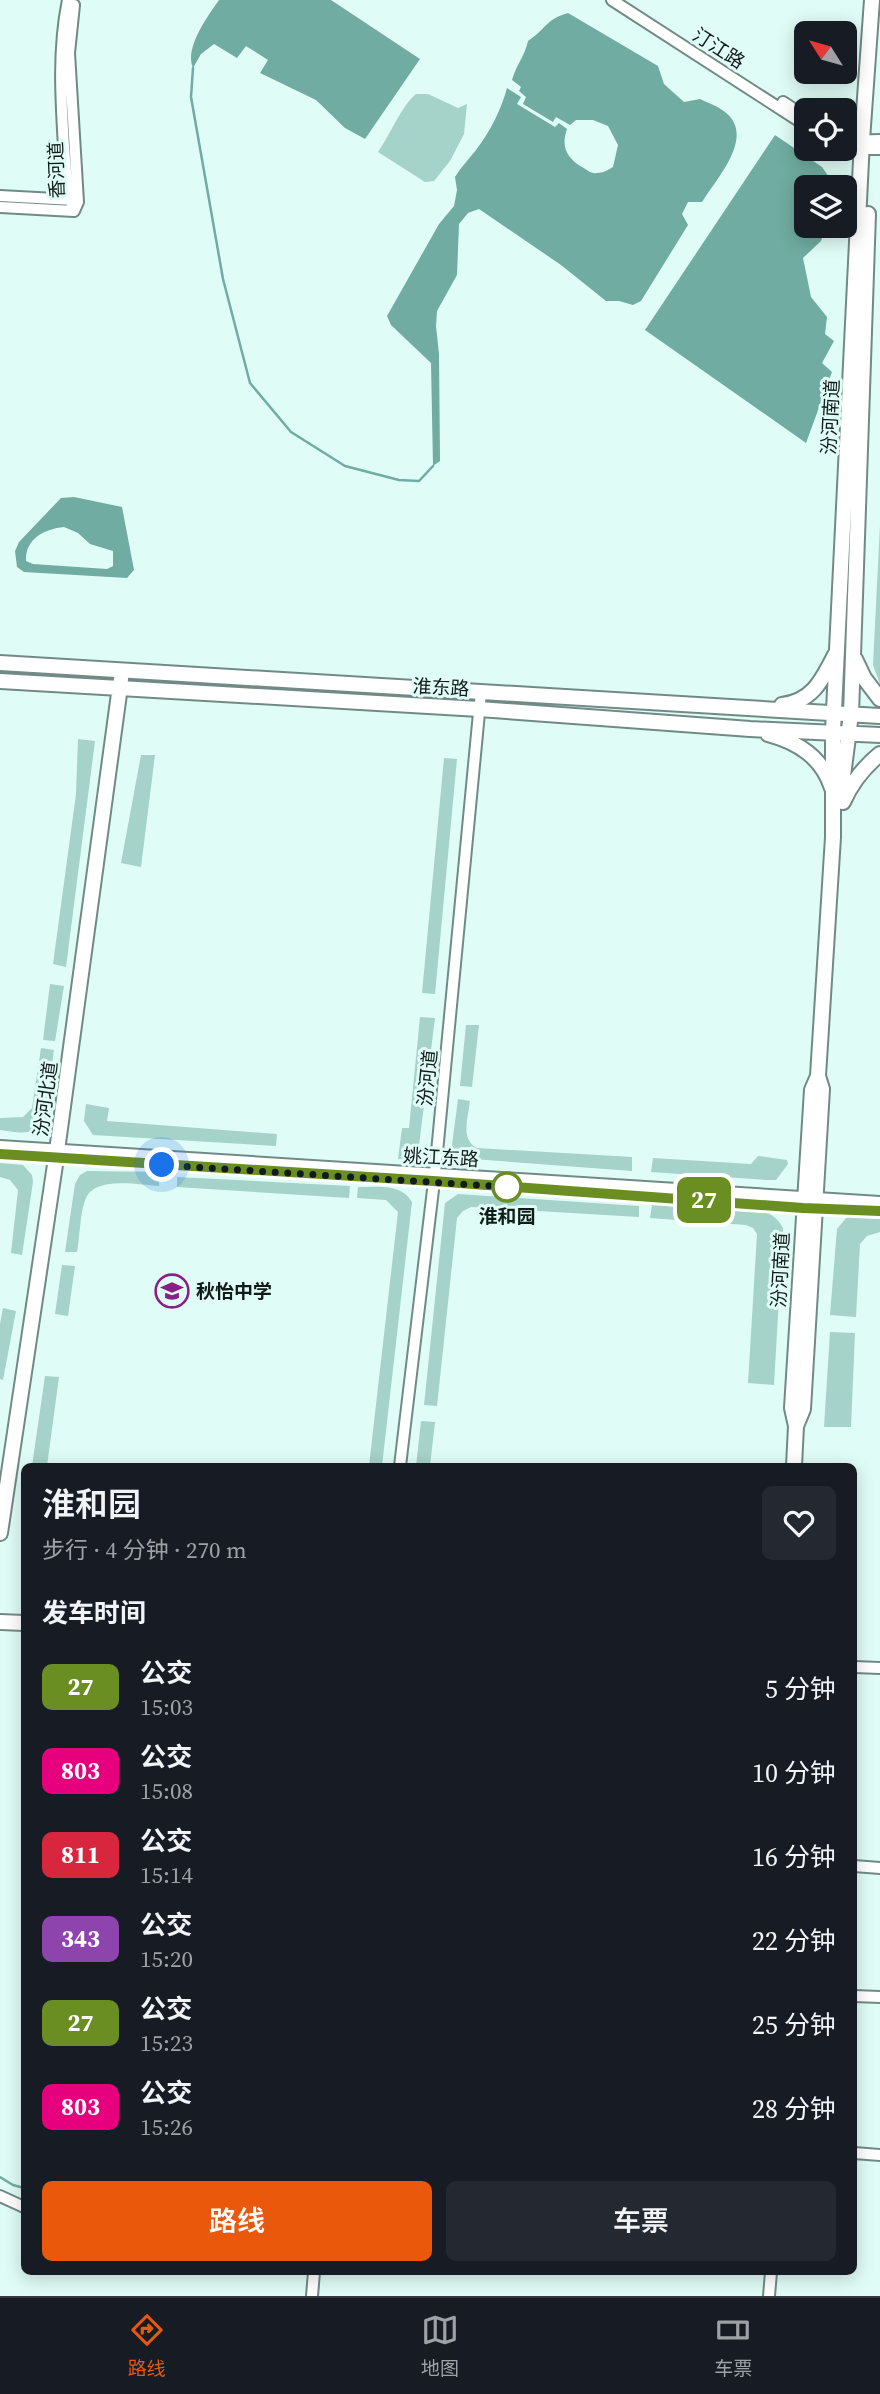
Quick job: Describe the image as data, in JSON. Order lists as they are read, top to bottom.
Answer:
{
  "streets": {
    "main road": ["汾河南道", "淮东路", "汾河北道"],
    "street": [
      "汀江路",
      "香河道",
      "汾河道",
      "姚江东路"
    ]
  },
  "crossings": [
    ["汾河南道", "淮东路"],
    ["汾河南道", "姚江东路"],
    ["淮东路", "汾河道"],
    ["淮东路", "汾河北道"],
    ["汾河道", "姚江东路"],
    ["汾河北道", "姚江东路"]
  ],
  "places": {
    "other": ["淮和园"],
    "school or university": ["秋怡中学"]
  },
  "lines": ["bus line 27"],
  "north": "top left",
  "page": {
    "on_map": "27",
    "heading": [
      ["淮和园", "步行 · 4 分钟 · 270 m"],
      "发车时间"
    ],
    "list": [
      {
        "mark": "27",
        "name": "公交",
        "note": "15:03",
        "value": "5 分钟"
      },
      {
        "mark": "803",
        "name": "公交",
        "note": "15:08",
        "value": "10 分钟"
      },
      {
        "mark": "811",
        "name": "公交",
        "note": "15:14",
        "value": "16 分钟"
      },
      {
        "mark": "343",
        "name": "公交",
        "note": "15:20",
        "value": "22 分钟"
      },
      {
        "mark": "27",
        "name": "公交",
        "note": "15:23",
        "value": "25 分钟"
      },
      {
        "mark": "803",
        "name": "公交",
        "note": "15:26",
        "value": "28 分钟"
      }
    ],
    "buttons": ["路线", "车票"],
    "tabs": ["路线", "地图", "车票"]
  }
}
